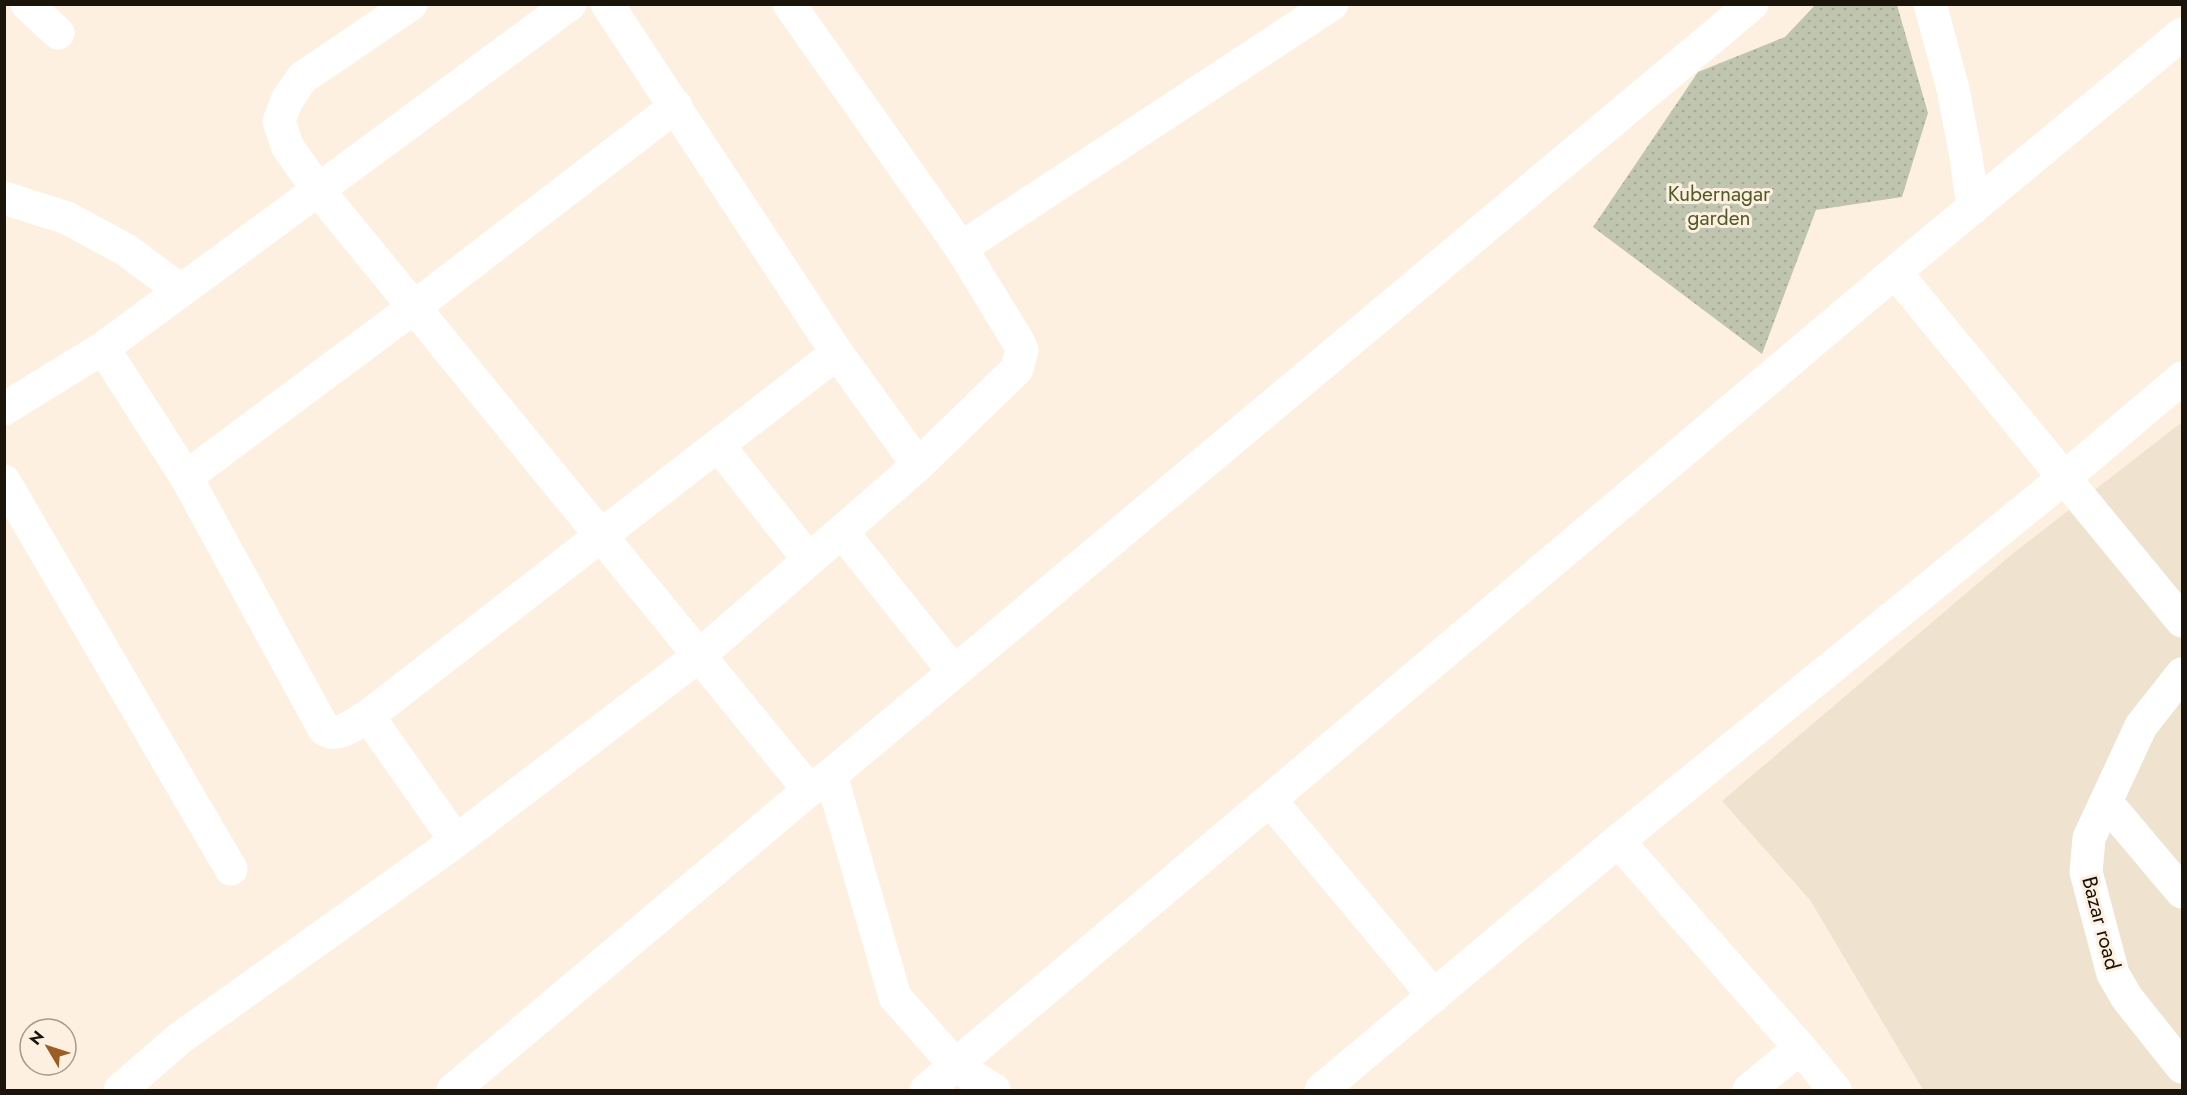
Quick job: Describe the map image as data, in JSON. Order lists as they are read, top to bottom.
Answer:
{
  "streets": {
    "street": ["Bazar road"]
  },
  "parks": ["Kubernagar garden"],
  "north": "top left"
}
